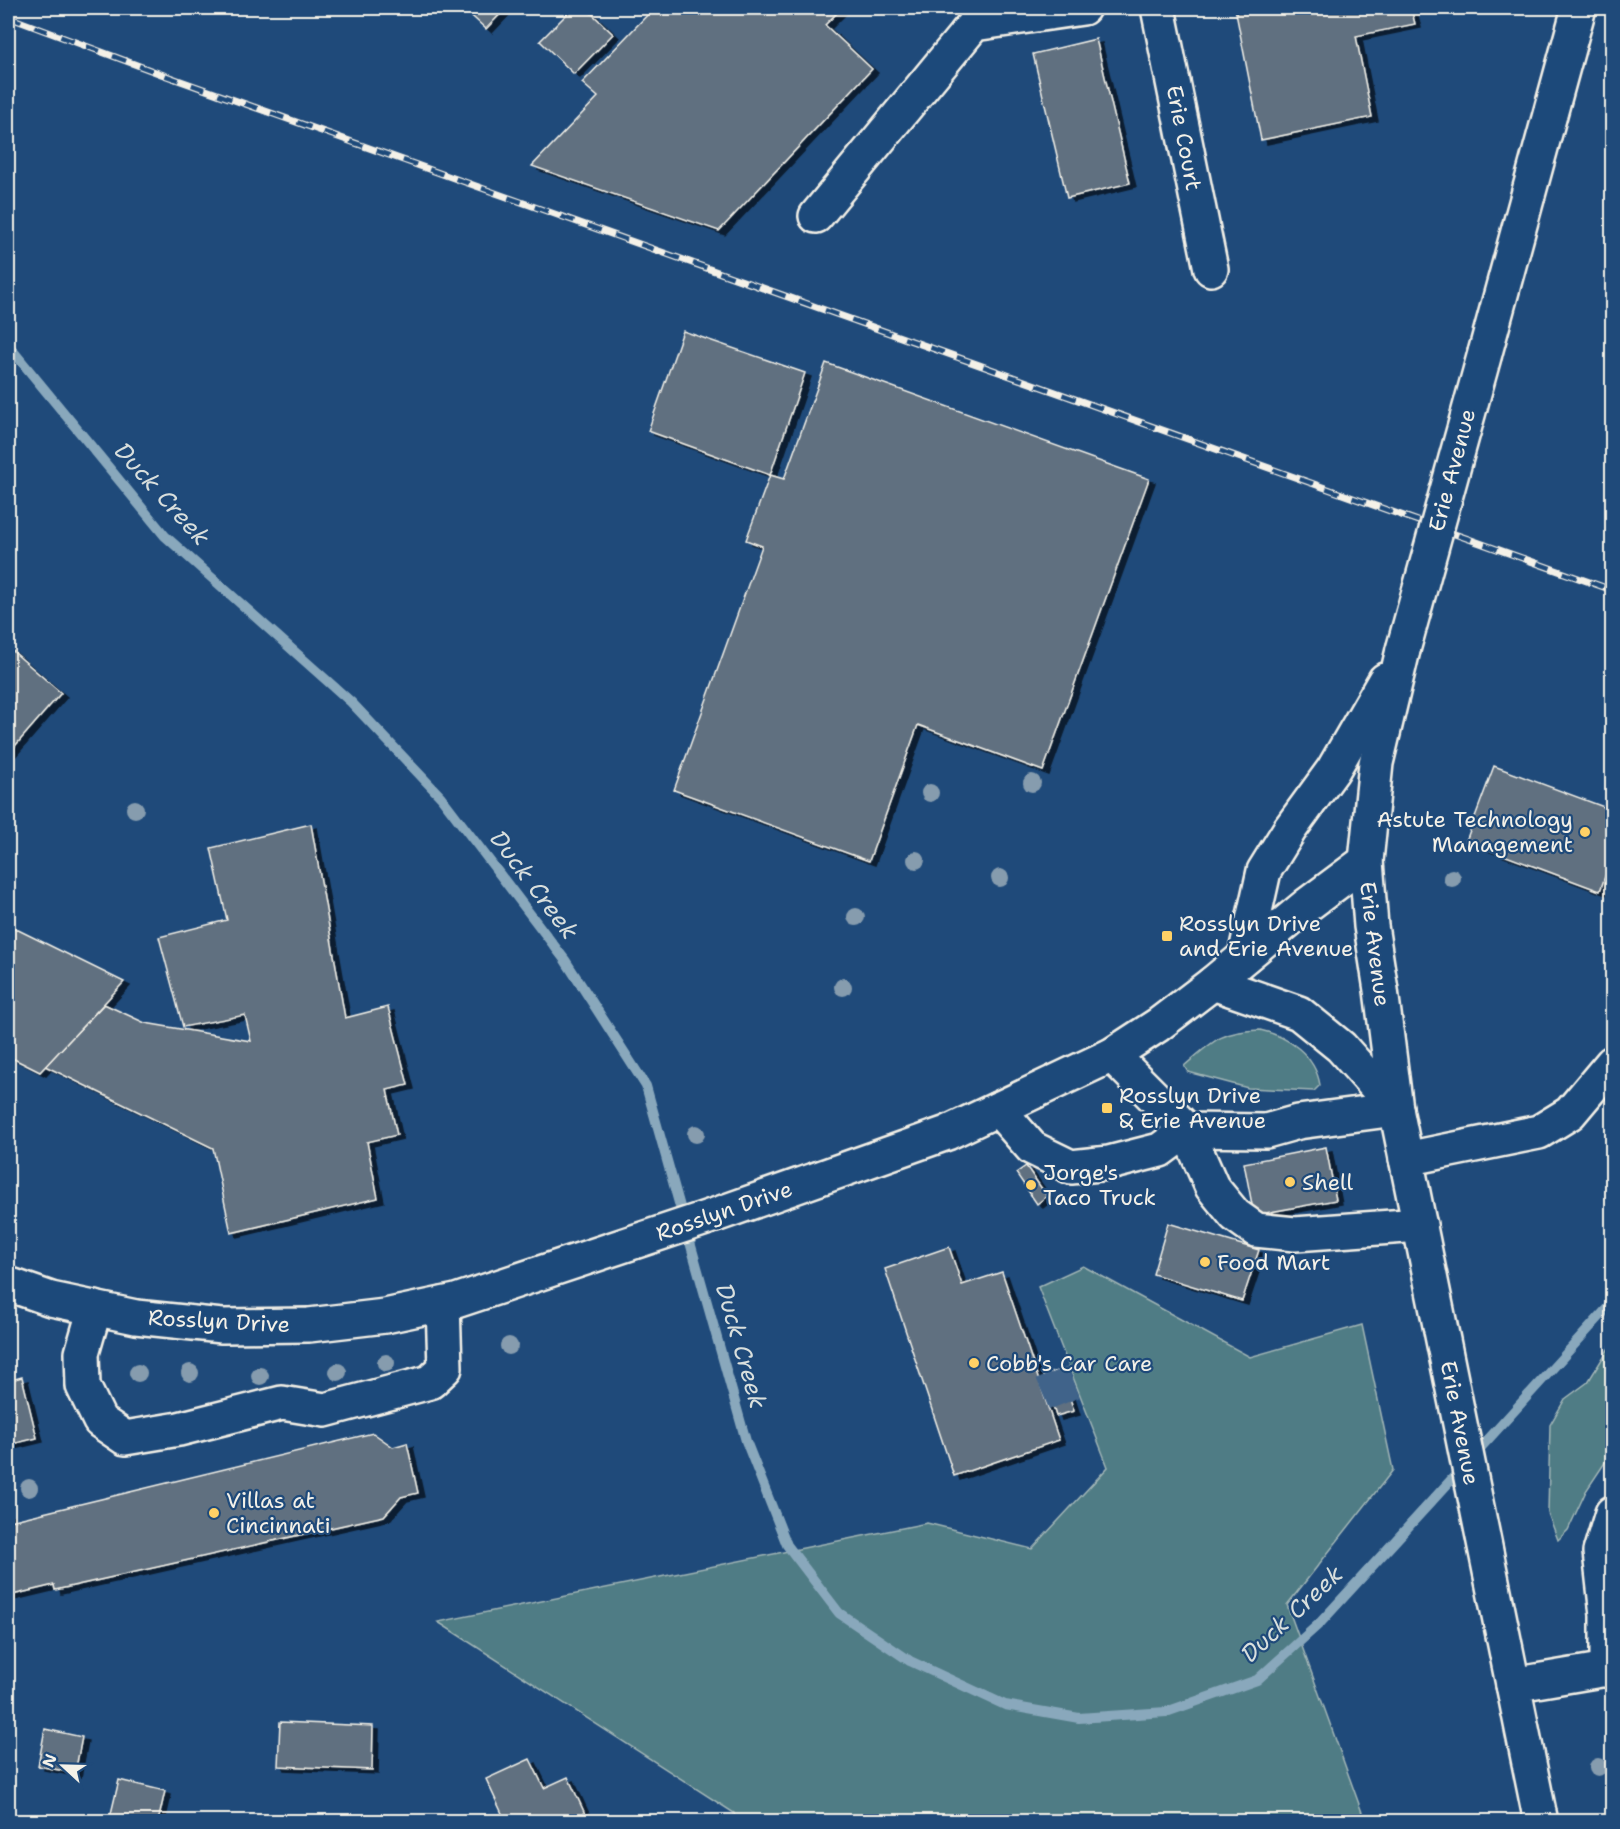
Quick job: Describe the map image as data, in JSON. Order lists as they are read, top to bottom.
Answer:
{
  "streets": {
    "street": ["Erie Court", "Erie Avenue", "Rosslyn Drive"]
  },
  "crossings": [
    ["Erie Avenue", "Rosslyn Drive"]
  ],
  "water": ["Duck Creek"],
  "places": {
    "other": [
      "Astute Technology Management",
      "Shell",
      "Jorge's Taco Truck",
      "Food Mart",
      "Cobb's Car Care",
      "Villas at Cincinnati"
    ],
    "transit": ["Rosslyn Drive and Erie Avenue", "Rosslyn Drive & Erie Avenue"]
  },
  "north": "left"
}
